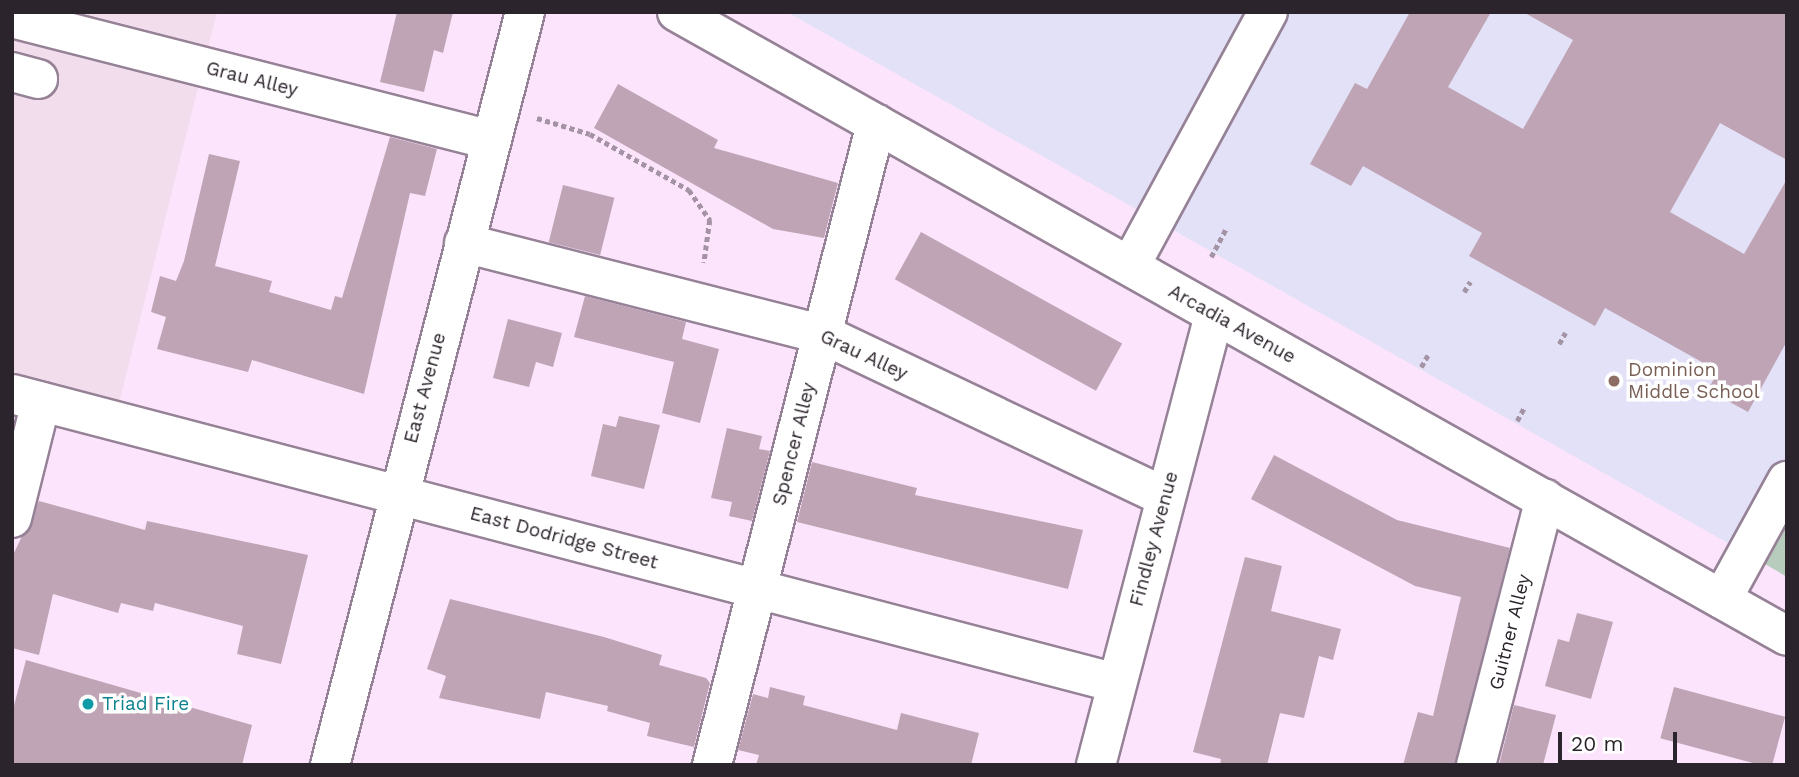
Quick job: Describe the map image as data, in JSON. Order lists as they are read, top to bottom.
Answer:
{
  "streets": {
    "street": [
      "Grau Alley",
      "Arcadia Avenue",
      "East Avenue",
      "Spencer Alley",
      "East Dodridge Street",
      "Findley Avenue",
      "Guitner Alley"
    ]
  },
  "crossings": [
    ["Grau Alley", "East Avenue"],
    ["Grau Alley", "Spencer Alley"],
    ["Grau Alley", "Findley Avenue"],
    ["Arcadia Avenue", "Spencer Alley"],
    ["Arcadia Avenue", "Findley Avenue"],
    ["Arcadia Avenue", "Guitner Alley"],
    ["East Avenue", "East Dodridge Street"],
    ["Spencer Alley", "East Dodridge Street"],
    ["East Dodridge Street", "Findley Avenue"]
  ],
  "places": ["Dominion Middle School", "Triad Fire"],
  "scale_bar": "20 m"
}
